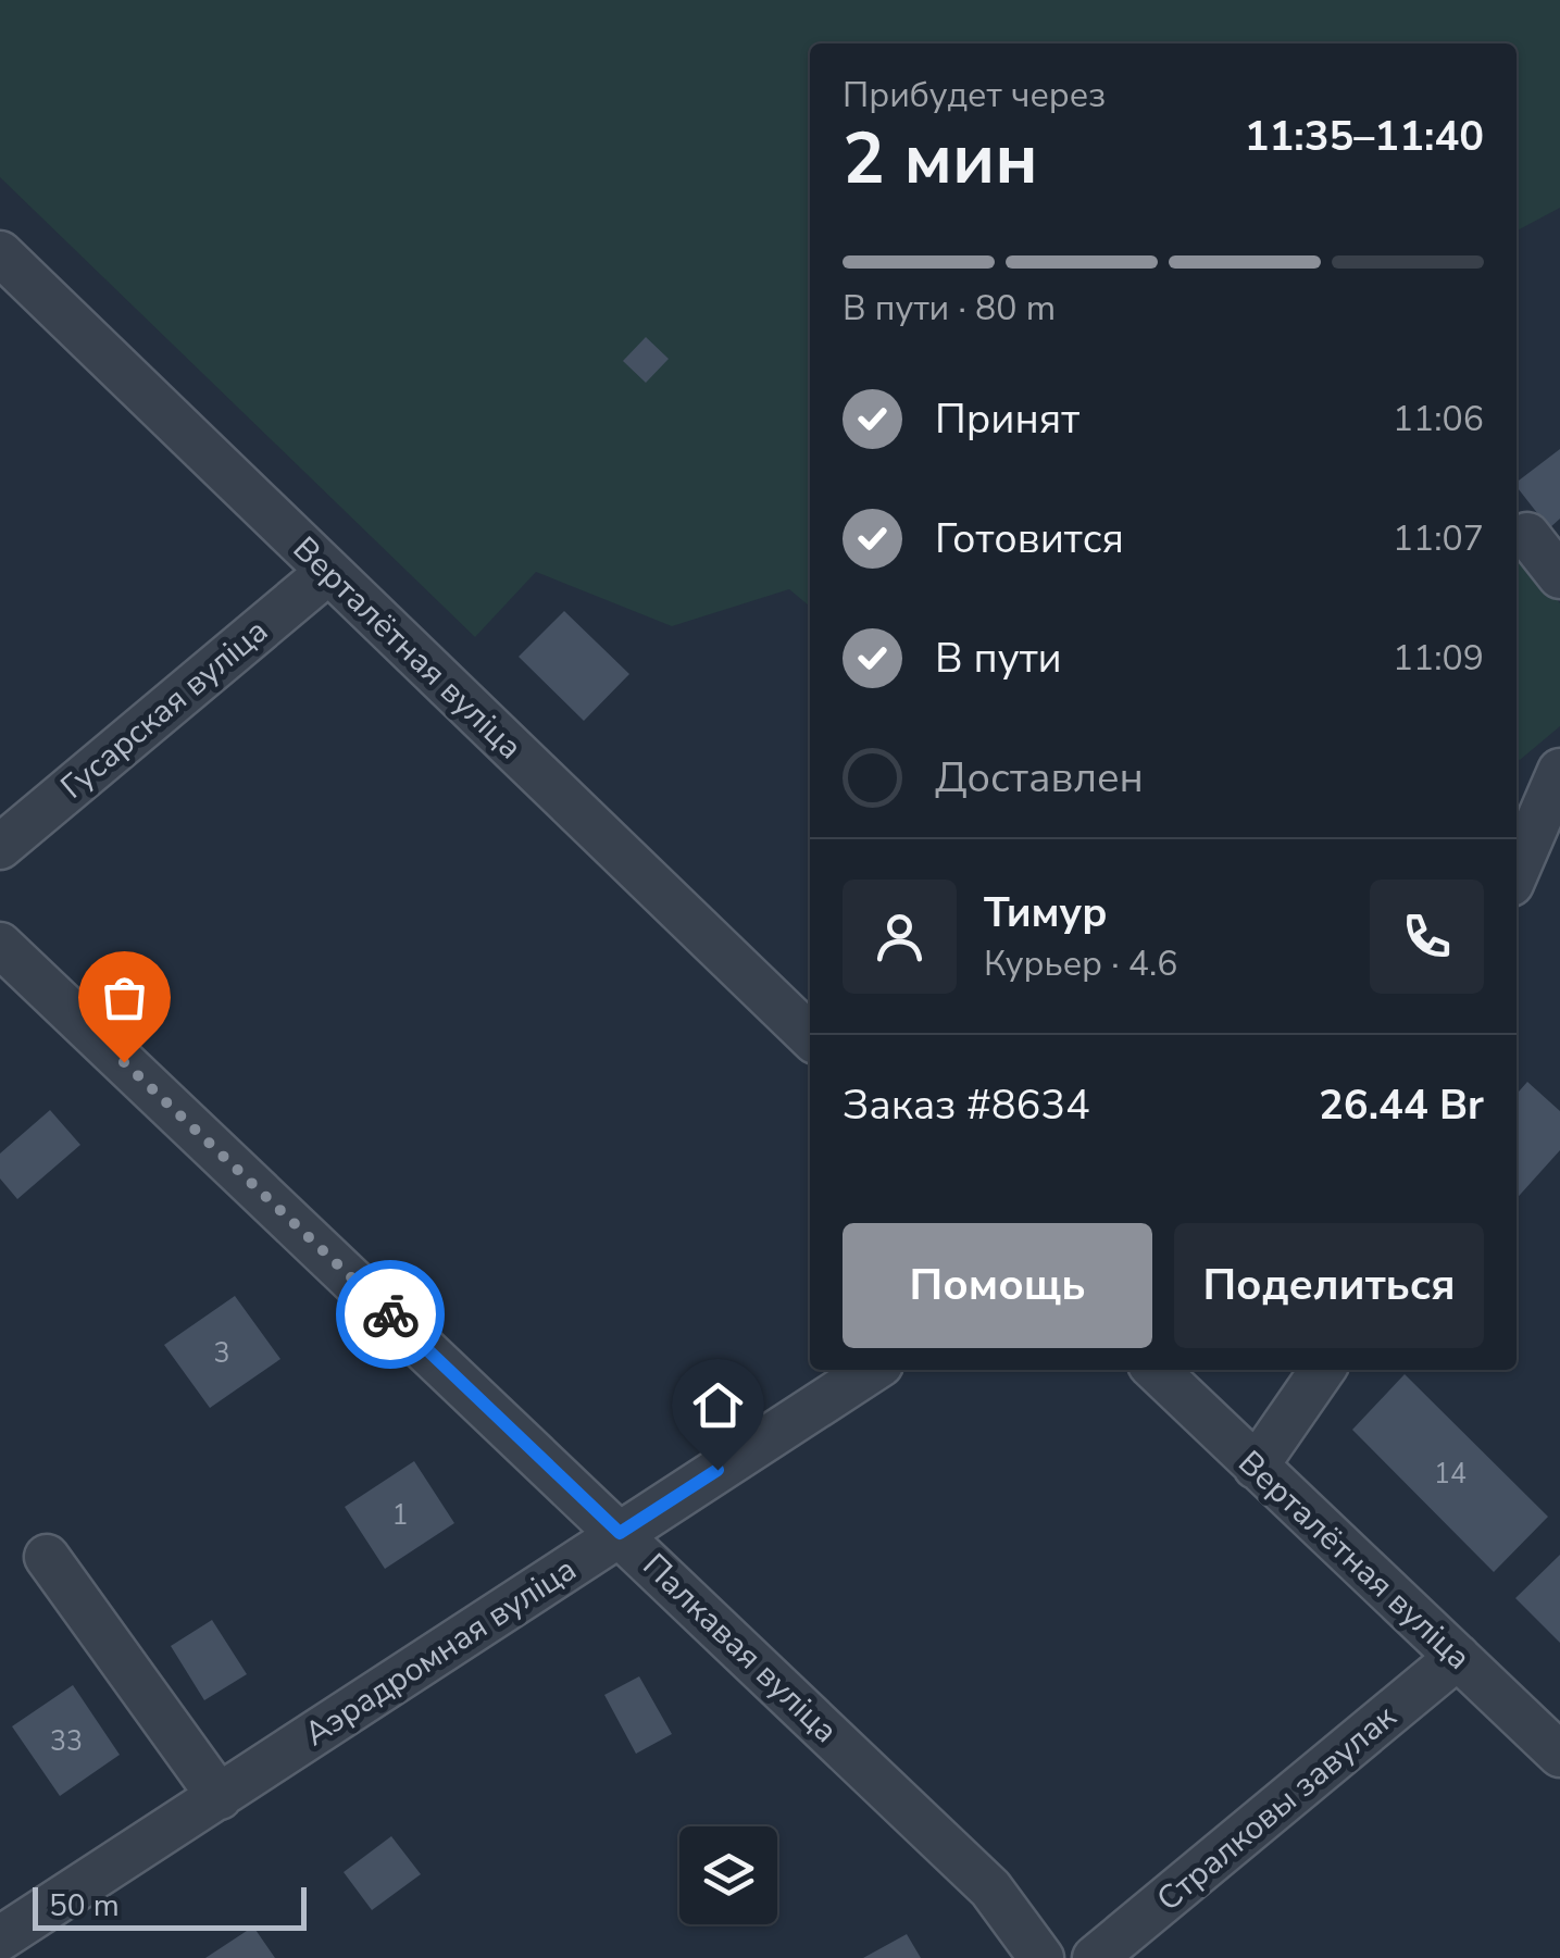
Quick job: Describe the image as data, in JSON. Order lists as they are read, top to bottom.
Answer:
{
  "streets": {
    "street": [
      "Верталётная вуліца",
      "Гусарская вуліца",
      "Палкавая вуліца",
      "Аэрадромная вуліца",
      "Стралковы завулак"
    ]
  },
  "crossings": [
    ["Верталётная вуліца", "Гусарская вуліца"],
    ["Верталётная вуліца", "Стралковы завулак"],
    ["Палкавая вуліца", "Аэрадромная вуліца"]
  ],
  "house_numbers": [
    "3",
    "14",
    "1",
    "33"
  ],
  "scale_bar": "50 m",
  "page": {
    "heading": ["2 мин", "Прибудет через", "11:35–11:40"],
    "panel": [
      "Тимур",
      "Курьер · 4.6",
      "Заказ #8634",
      "26.44 Br"
    ],
    "bar": "В пути · 80 m",
    "list": [
      ["Принят", "11:06"],
      ["Готовится", "11:07"],
      ["В пути", "11:09"],
      "Доставлен"
    ],
    "buttons": ["Помощь", "Поделиться"],
    "scale": "50 m"
  }
}
